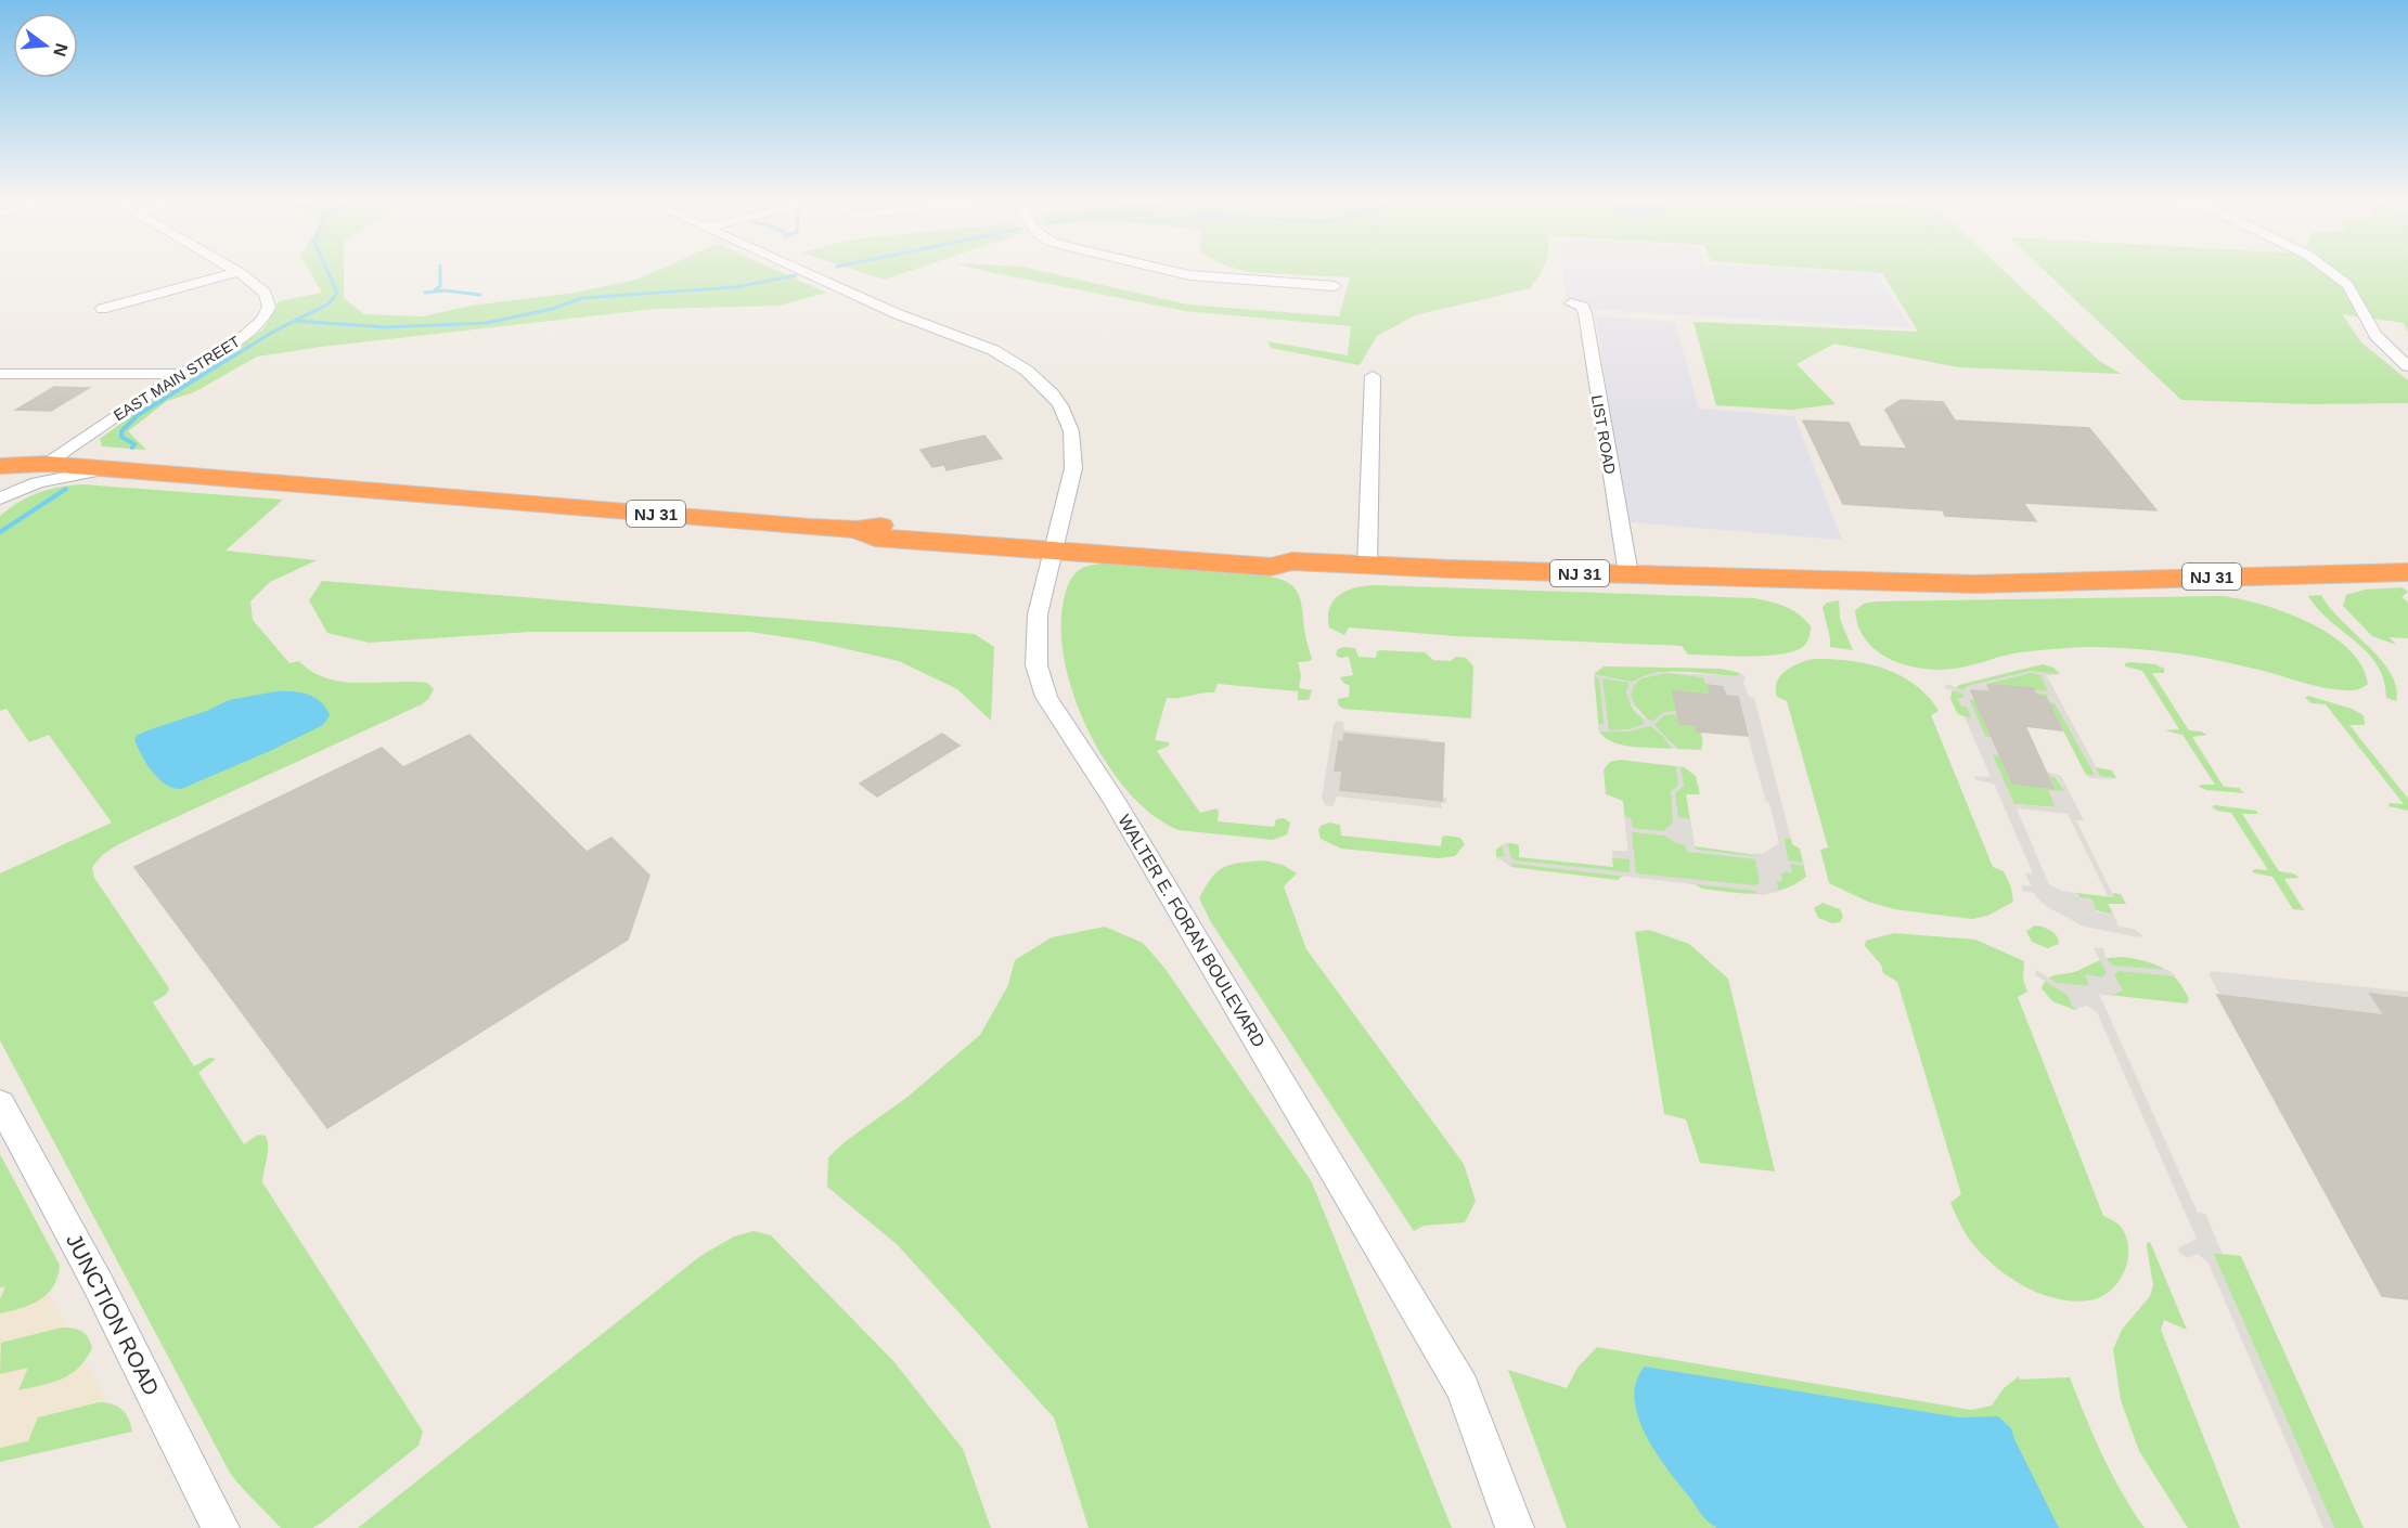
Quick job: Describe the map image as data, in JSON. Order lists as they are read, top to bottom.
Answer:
{
  "streets": {
    "highway": ["NJ 31"],
    "street": [
      "EAST MAIN STREET",
      "LIST ROAD",
      "WALTER E. FORAN BOULEVARD",
      "JUNCTION ROAD"
    ]
  },
  "crossings": [
    ["EAST MAIN STREET", "NJ 31"],
    ["LIST ROAD", "NJ 31"],
    ["NJ 31", "WALTER E. FORAN BOULEVARD"]
  ],
  "north": "right"
}
